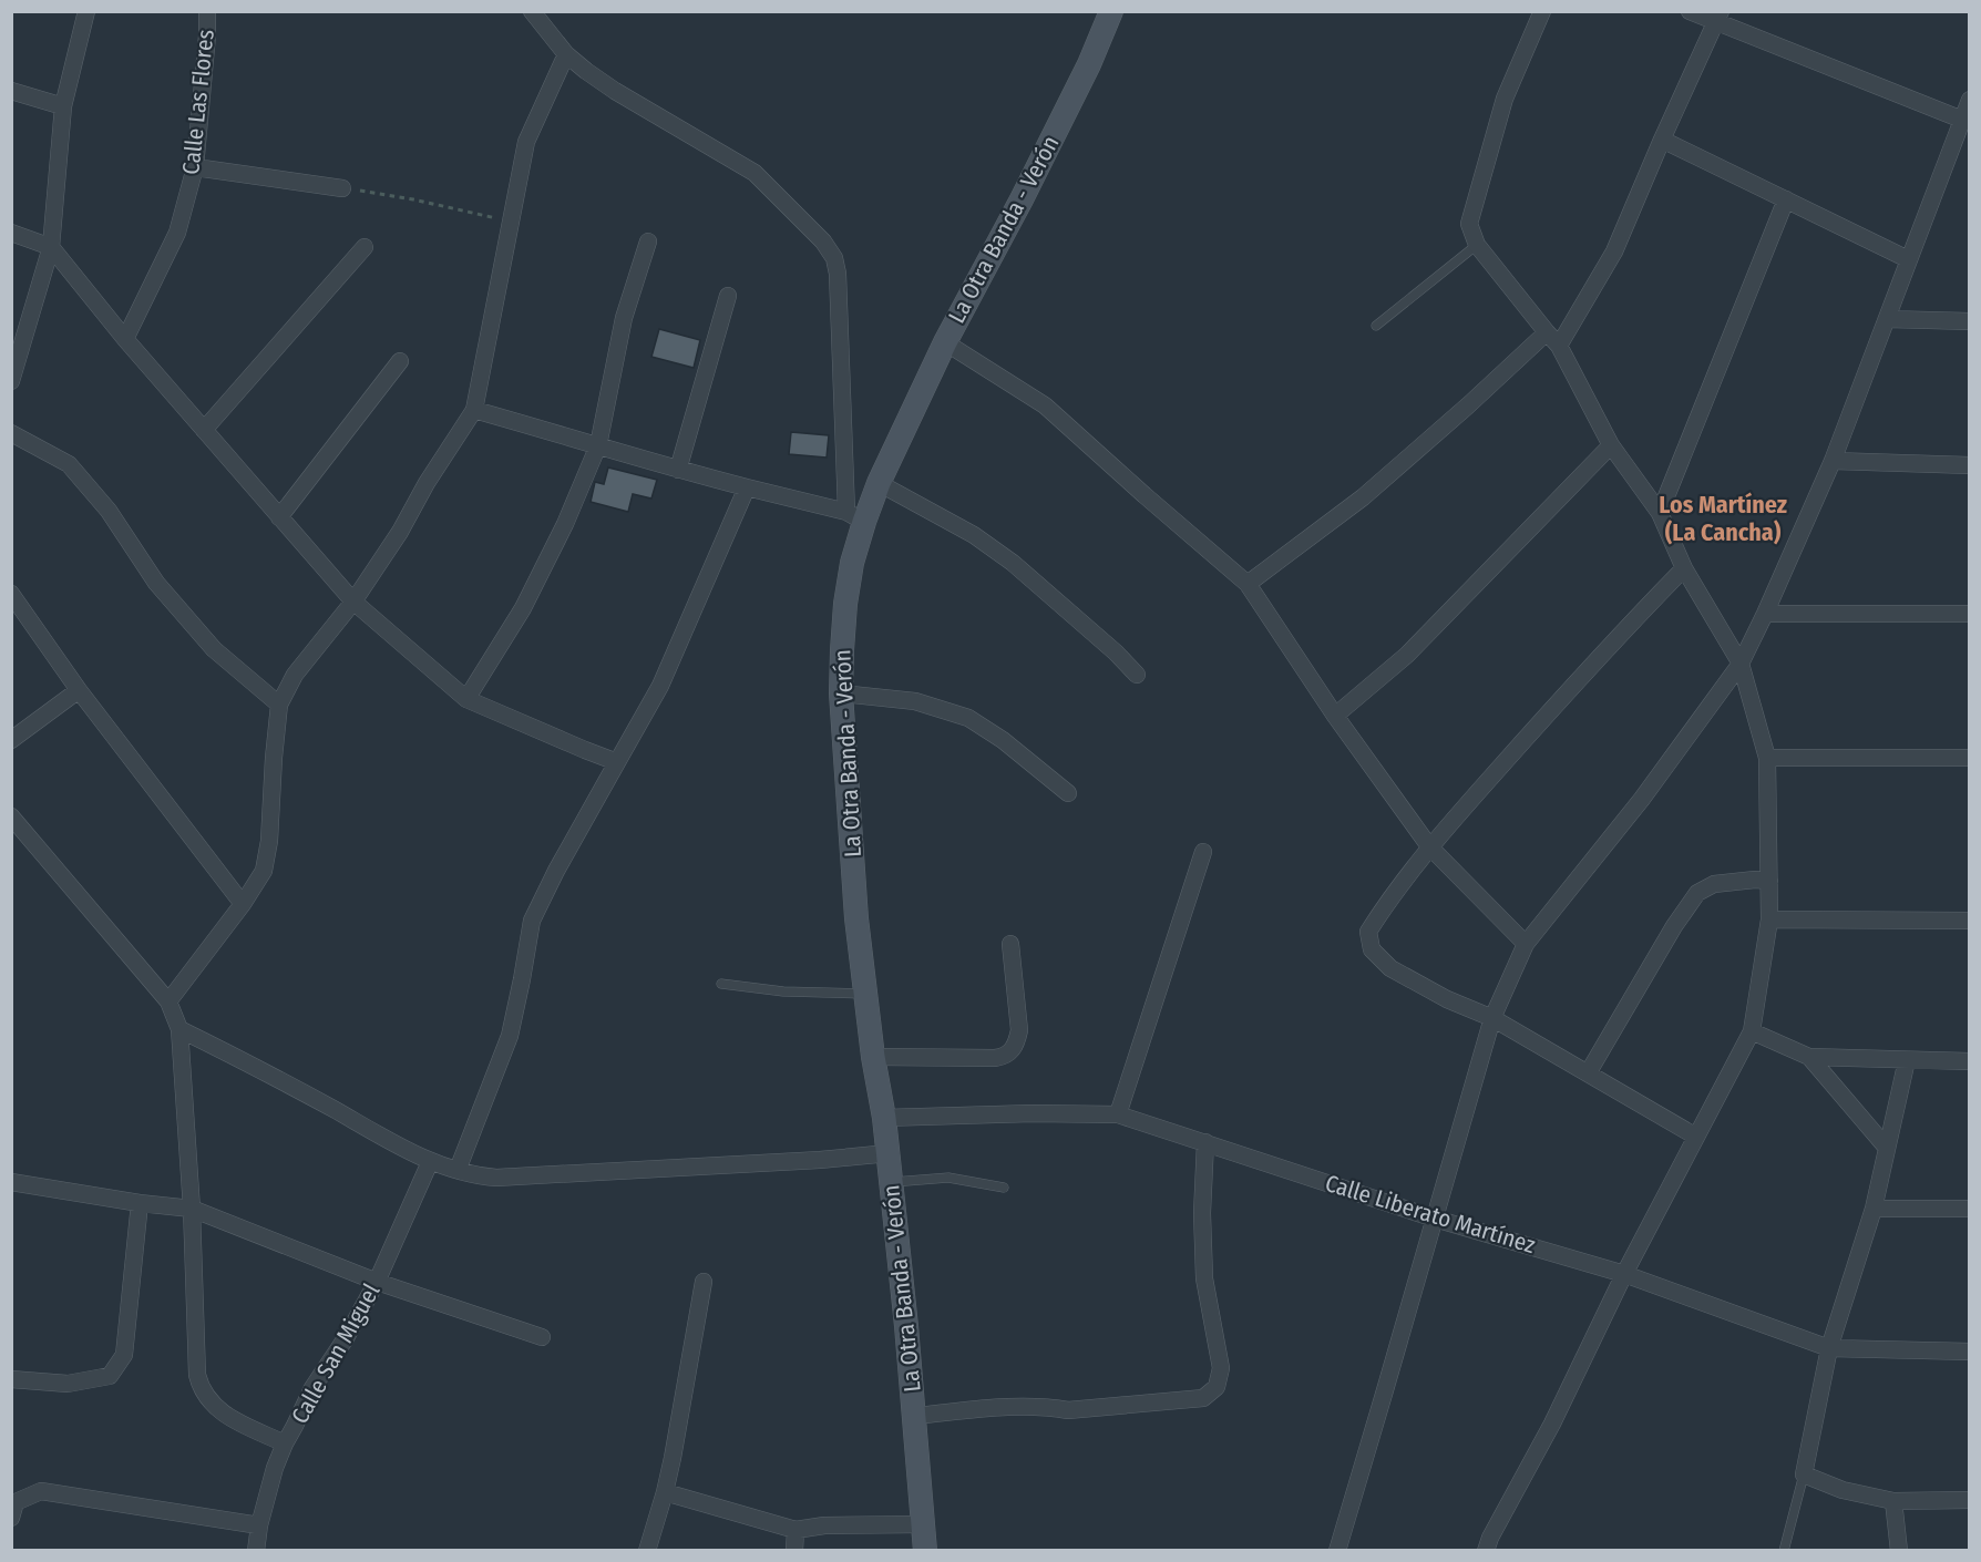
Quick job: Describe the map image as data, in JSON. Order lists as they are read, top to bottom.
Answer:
{
  "streets": {
    "main road": ["La Otra Banda - Verón"],
    "street": ["Calle Las Flores", "Calle Liberato Martínez", "Calle San Miguel"]
  },
  "crossings": [
    ["La Otra Banda - Verón", "Calle Liberato Martínez"]
  ],
  "districts": ["Los Martínez (La Cancha)"]
}
